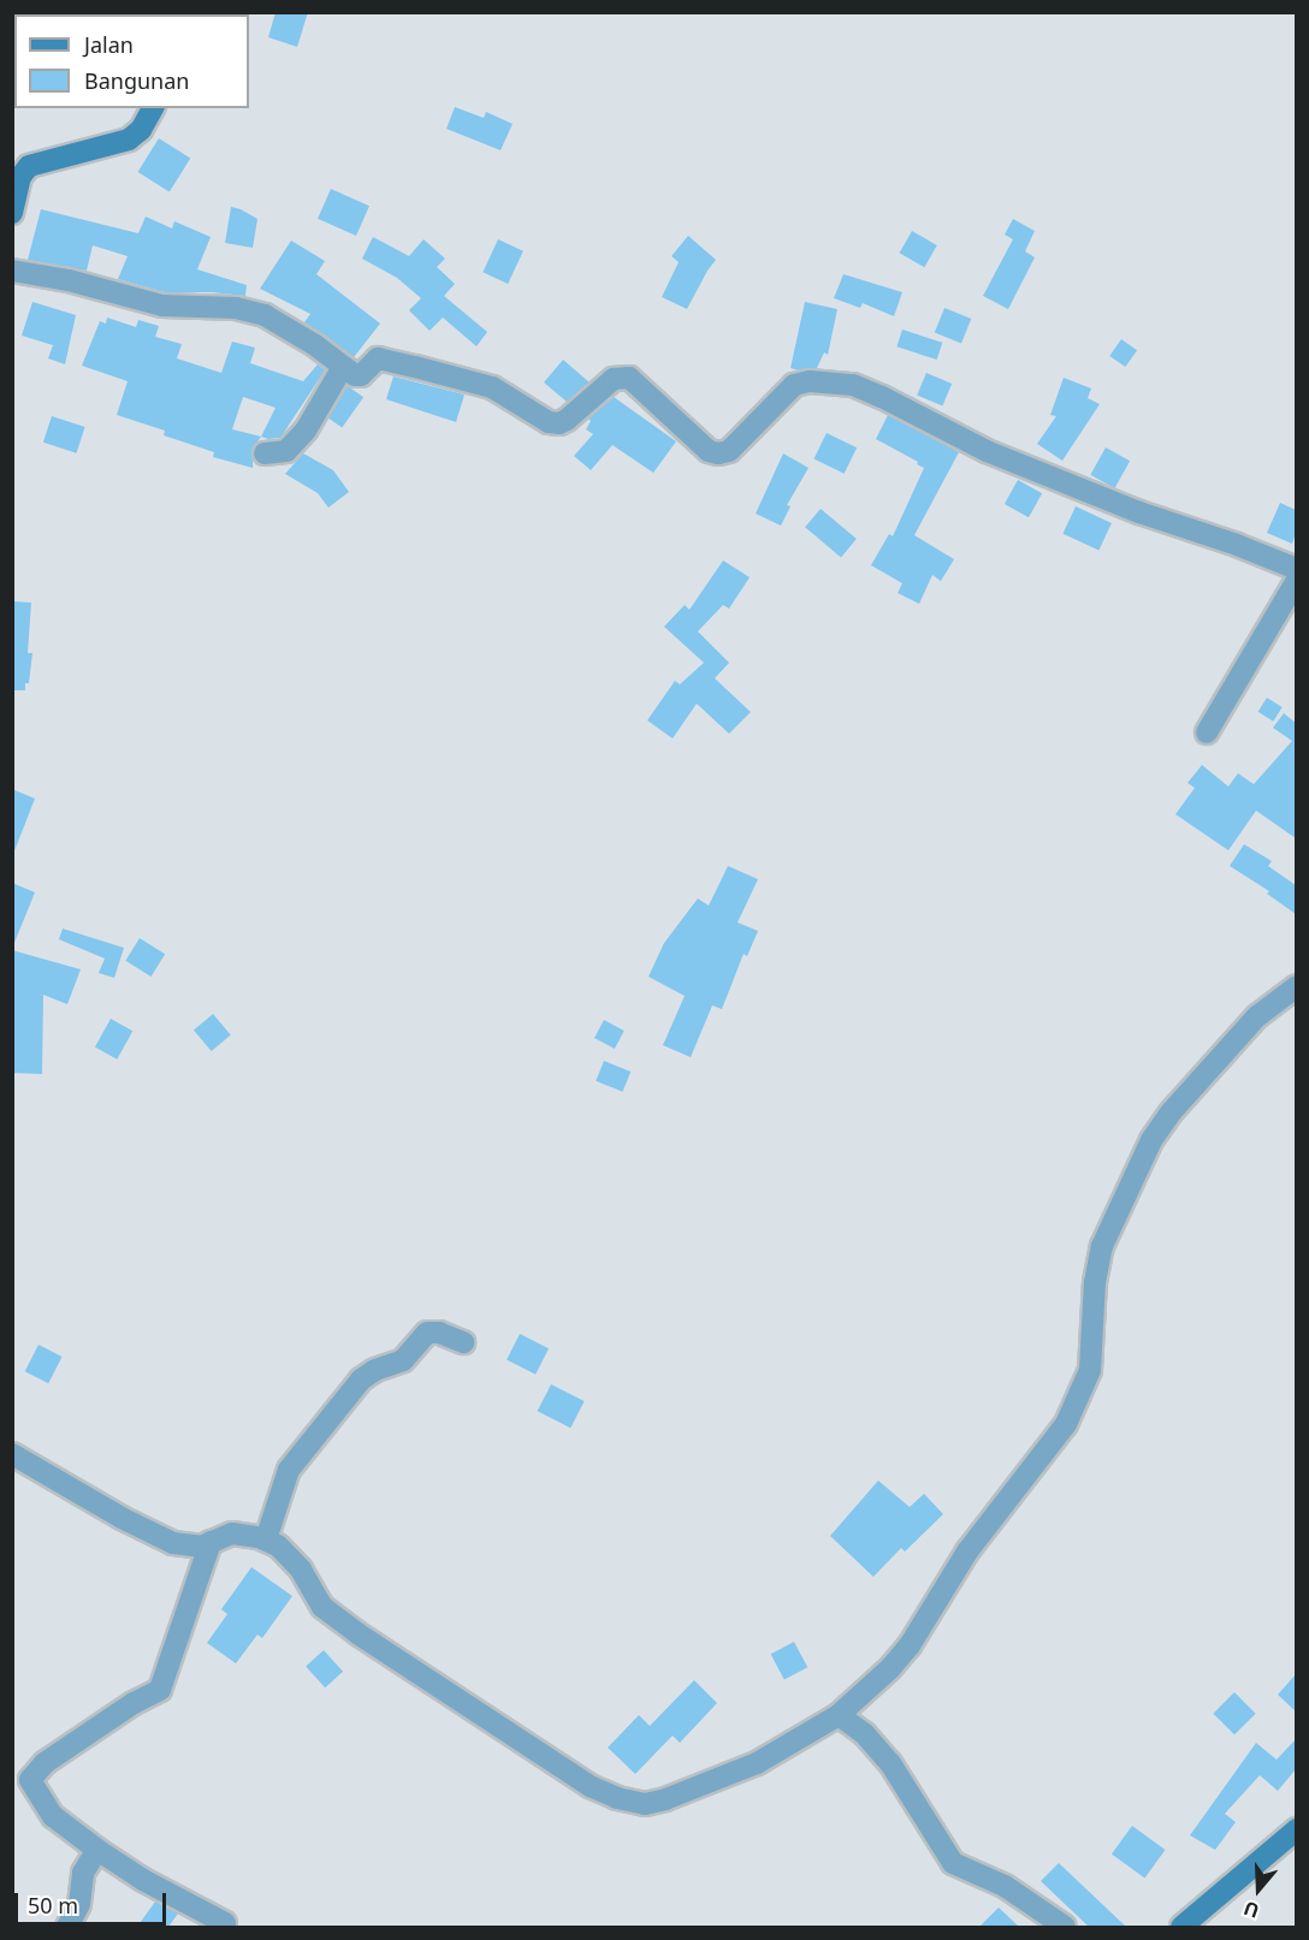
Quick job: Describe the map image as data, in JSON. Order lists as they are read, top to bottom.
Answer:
{
  "legend": ["Jalan", "Bangunan"],
  "scale_bar": "50 m",
  "north": "bottom"
}
